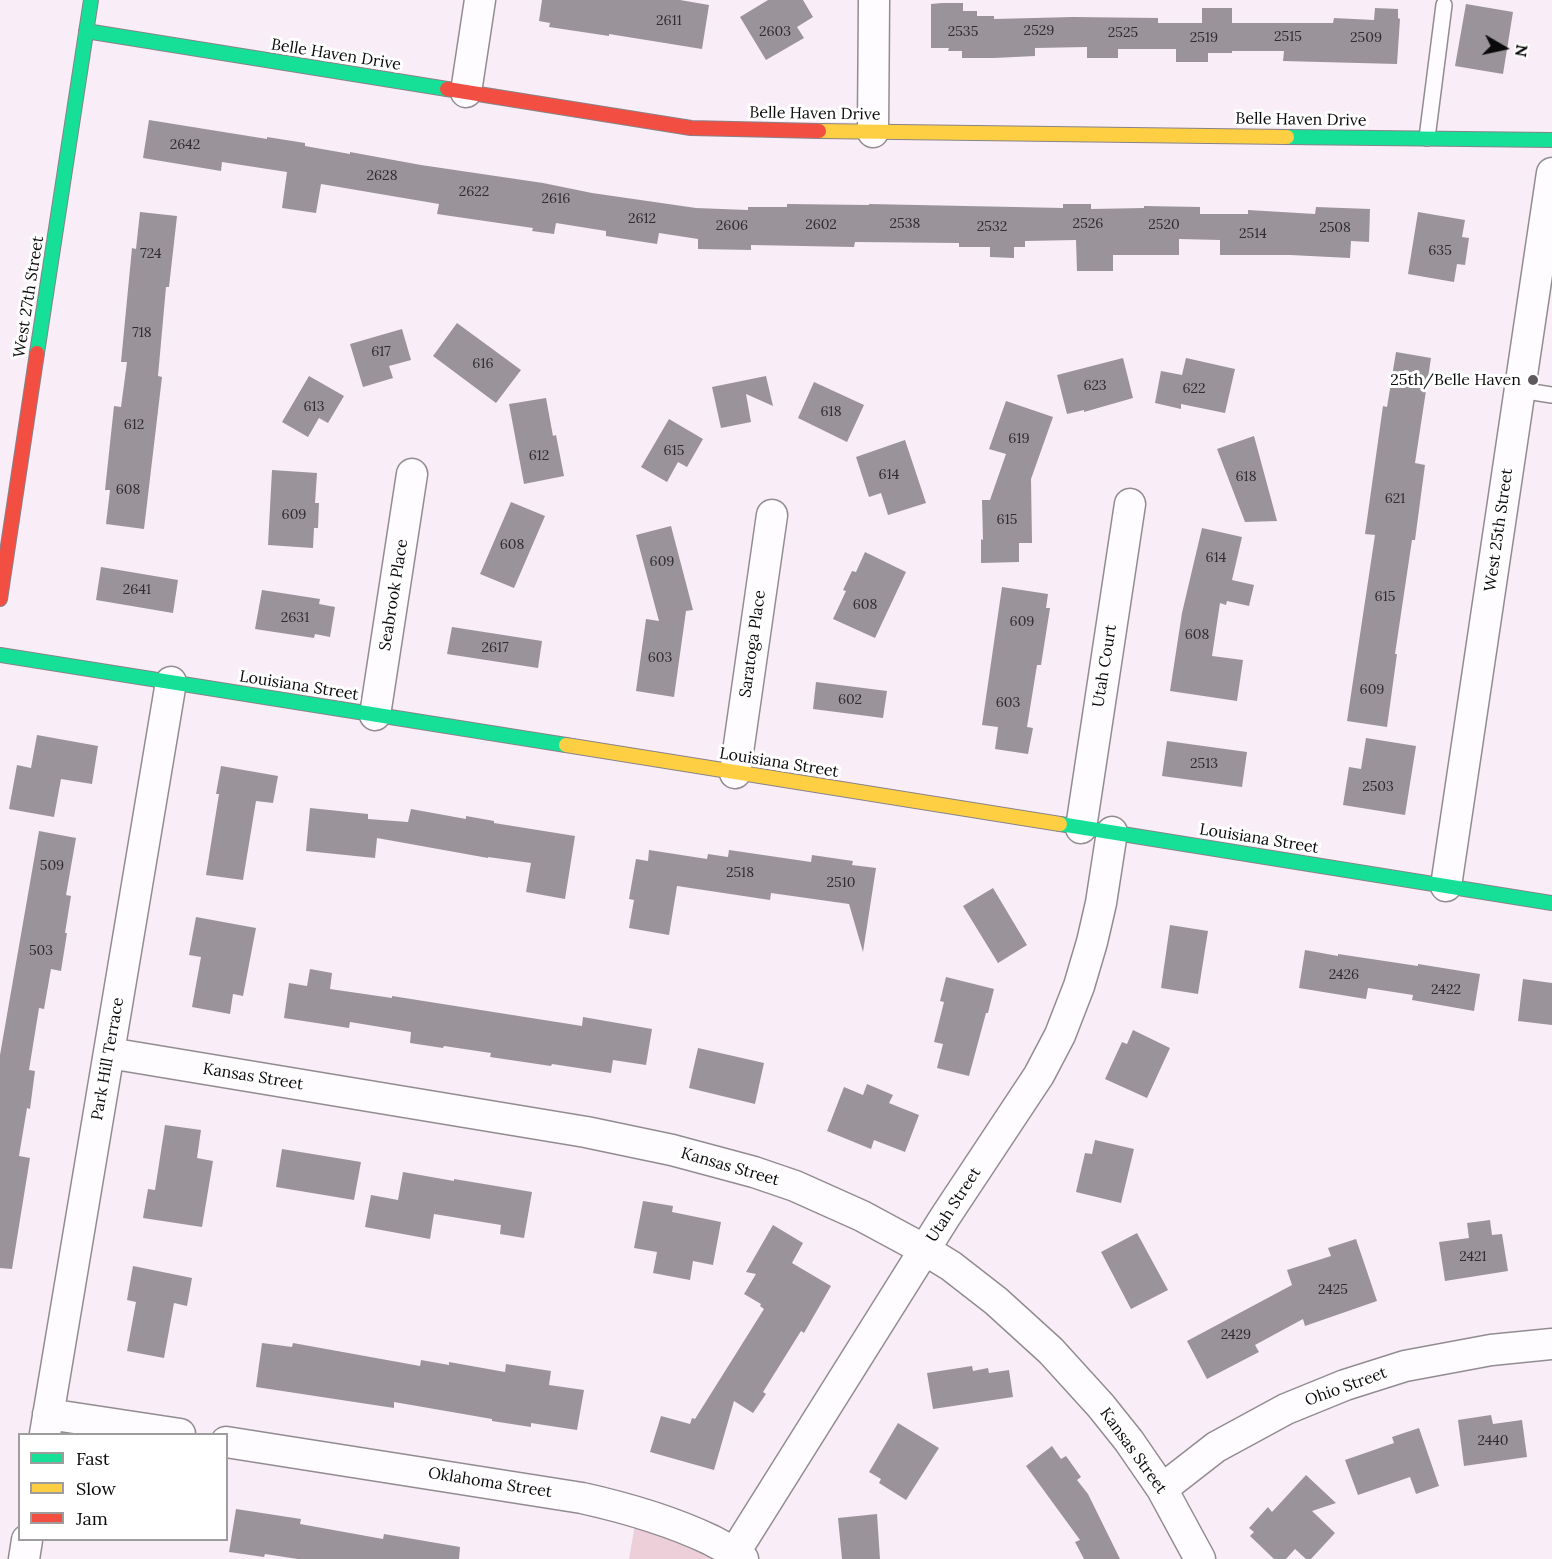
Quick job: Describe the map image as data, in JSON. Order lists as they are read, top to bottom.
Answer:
{
  "streets": {
    "street": [
      "Belle Haven Drive",
      "West 27th Street",
      "West 25th Street",
      "Seabrook Place",
      "Saratoga Place",
      "Utah Court",
      "Louisiana Street",
      "Park Hill Terrace",
      "Kansas Street",
      "Utah Street",
      "Ohio Street",
      "Oklahoma Street"
    ]
  },
  "crossings": [
    ["Belle Haven Drive", "West 27th Street"],
    ["West 25th Street", "Louisiana Street"],
    ["Seabrook Place", "Louisiana Street"],
    ["Saratoga Place", "Louisiana Street"],
    ["Utah Court", "Louisiana Street"],
    ["Louisiana Street", "Park Hill Terrace"],
    ["Louisiana Street", "Utah Street"],
    ["Park Hill Terrace", "Kansas Street"],
    ["Kansas Street", "Utah Street"],
    ["Kansas Street", "Ohio Street"],
    ["Utah Street", "Oklahoma Street"]
  ],
  "places": ["25th/Belle Haven"],
  "house_numbers": [
    "2611",
    "2529",
    "2603",
    "2535",
    "2525",
    "2515",
    "2519",
    "2509",
    "2642",
    "2628",
    "2622",
    "2616",
    "2612",
    "2538",
    "2526",
    "2602",
    "2520",
    "2606",
    "2532",
    "2508",
    "2514",
    "635",
    "724",
    "718",
    "617",
    "616",
    "623",
    "622",
    "613",
    "618",
    "612",
    "619",
    "615",
    "612",
    "614",
    "618",
    "608",
    "621",
    "609",
    "615",
    "608",
    "614",
    "609",
    "2641",
    "615",
    "608",
    "2631",
    "609",
    "608",
    "2617",
    "603",
    "609",
    "602",
    "603",
    "2513",
    "2503",
    "509",
    "2518",
    "2510",
    "503",
    "2426",
    "2422",
    "2421",
    "2425",
    "2429",
    "2440"
  ],
  "legend": ["Fast", "Slow", "Jam"],
  "north": "right"
}
